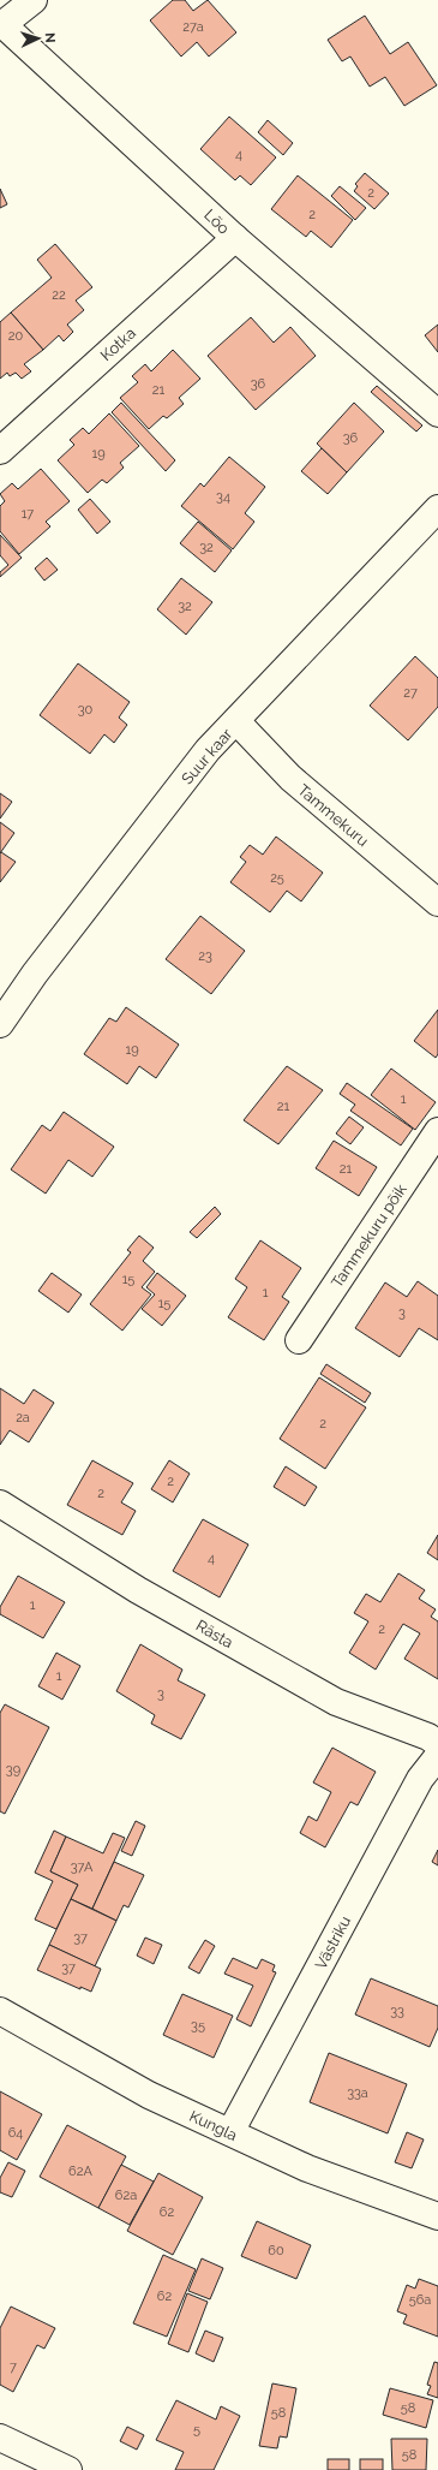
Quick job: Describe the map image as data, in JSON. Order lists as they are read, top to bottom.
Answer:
{
  "streets": {
    "street": [
      "Lõo",
      "Kotka",
      "Suur kaar",
      "Tammekuru",
      "Tammekuru põik",
      "Rästa",
      "Västriku",
      "Kungla"
    ]
  },
  "crossings": [
    ["Lõo", "Kotka"],
    ["Suur kaar", "Tammekuru"],
    ["Västriku", "Kungla"]
  ],
  "house_numbers": [
    "27a",
    "4",
    "2",
    "2",
    "22",
    "20",
    "36",
    "21",
    "36",
    "19",
    "34",
    "17",
    "32",
    "32",
    "27",
    "30",
    "25",
    "23",
    "19",
    "1",
    "21",
    "21",
    "15",
    "1",
    "15",
    "3",
    "2a",
    "2",
    "2",
    "2",
    "4",
    "1",
    "2",
    "1",
    "3",
    "39",
    "37A",
    "37",
    "37",
    "33",
    "35",
    "33a",
    "64",
    "62A",
    "62a",
    "62",
    "60",
    "62",
    "56a",
    "7",
    "58",
    "58",
    "5",
    "58"
  ],
  "north": "right"
}
